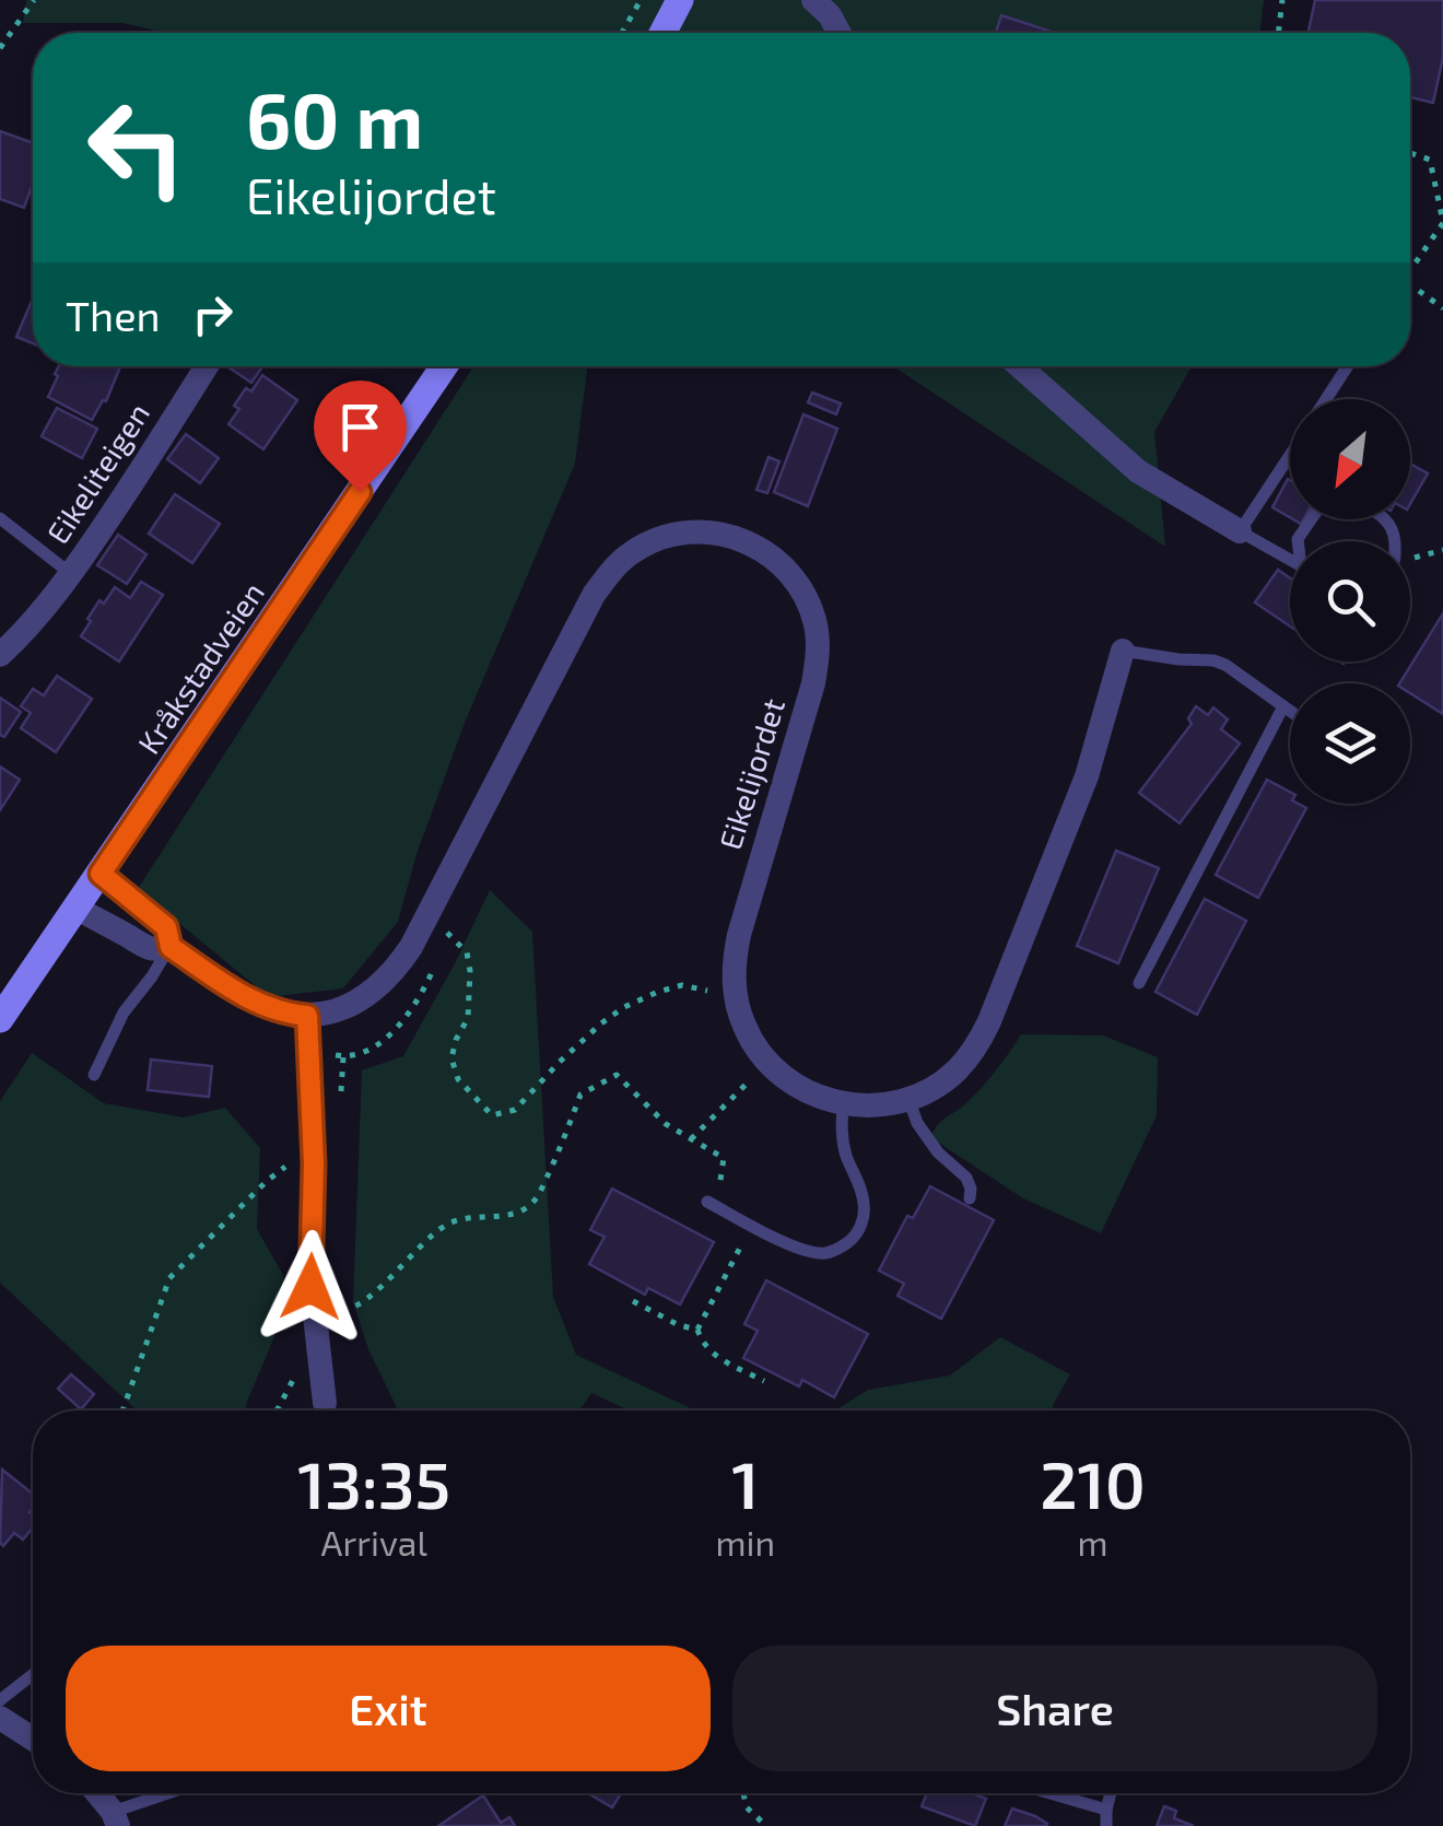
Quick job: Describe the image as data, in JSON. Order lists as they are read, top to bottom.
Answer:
{
  "streets": {
    "main road": ["Kråkstadveien"],
    "street": ["Eikeliteigen", "Eikelijordet"]
  },
  "north": "bottom left",
  "page": {
    "turn": ["60 m", "Eikelijordet"],
    "then": "Then",
    "eta": [
      "13:35",
      "Arrival",
      "1",
      "min",
      "210",
      "m"
    ],
    "buttons": ["Exit", "Share"]
  }
}
